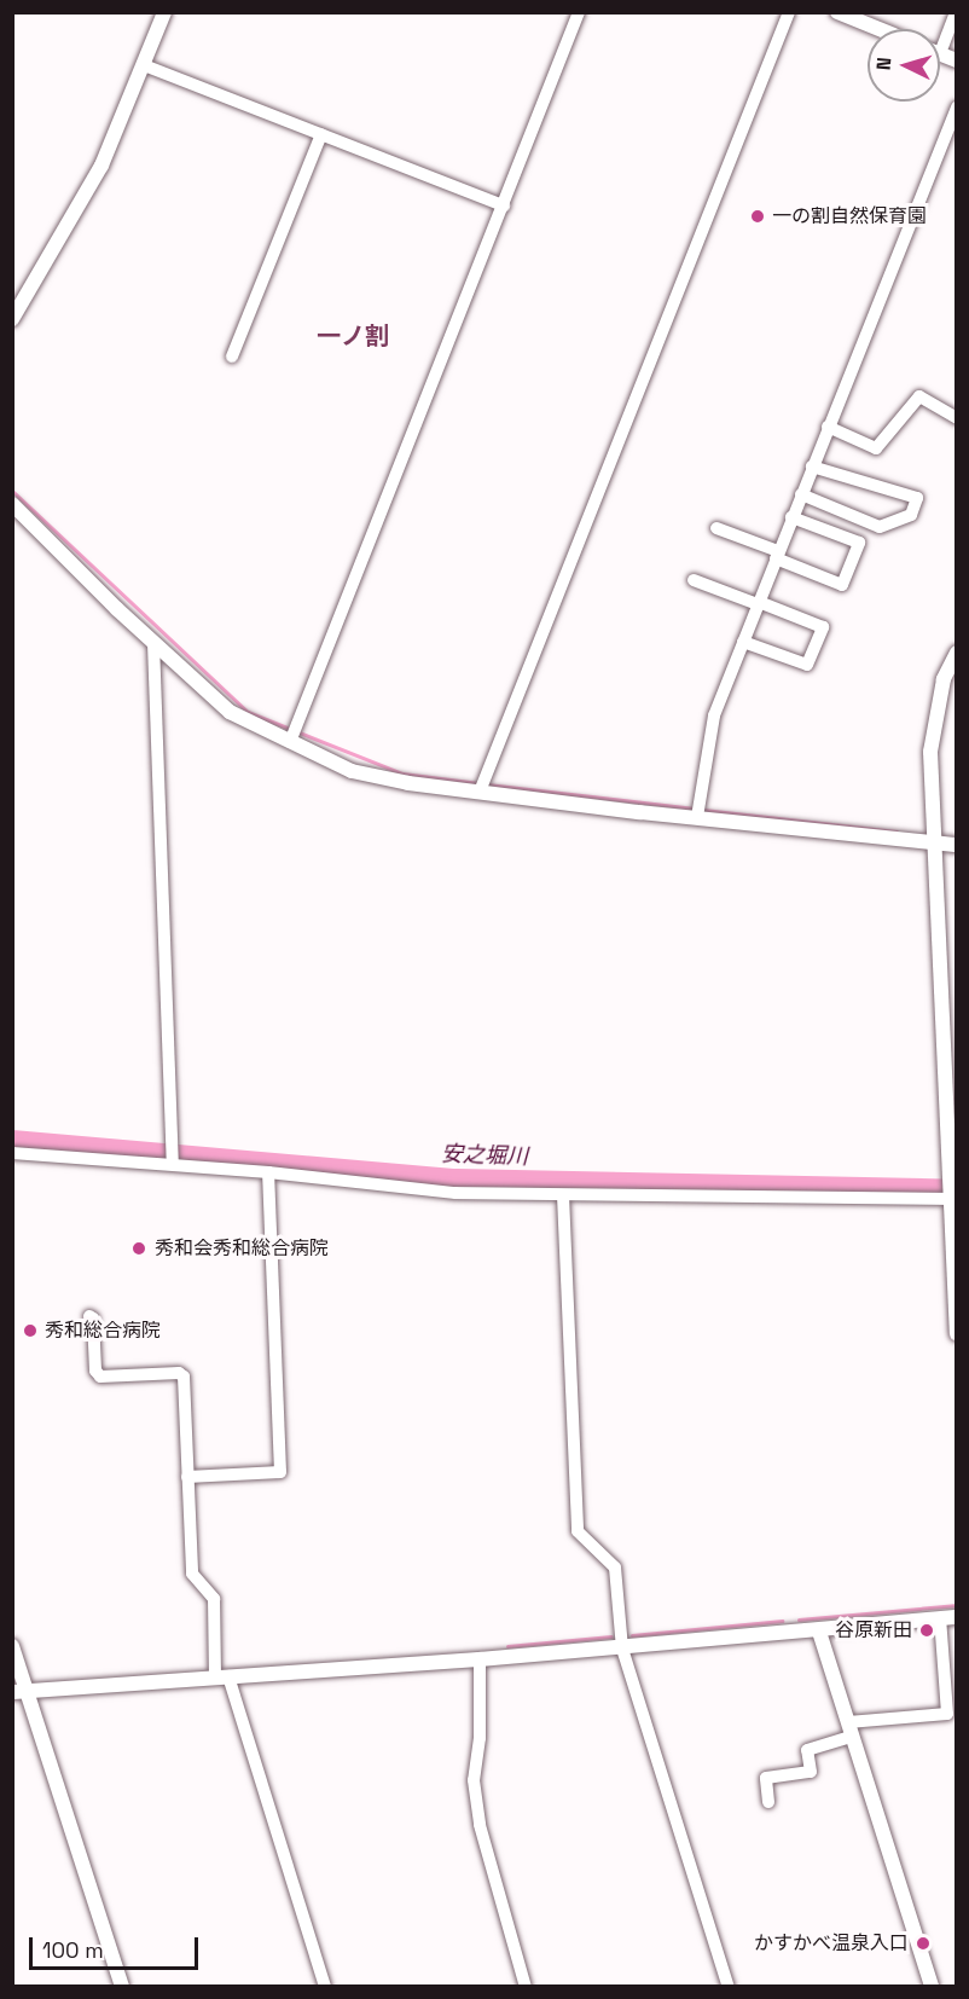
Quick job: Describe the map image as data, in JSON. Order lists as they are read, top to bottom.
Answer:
{
  "districts": ["一ノ割"],
  "water": ["安之堀川"],
  "places": [
    "一の割自然保育園",
    "秀和会秀和総合病院",
    "秀和総合病院",
    "谷原新田",
    "かすかべ温泉入口"
  ],
  "scale_bar": "100 m",
  "north": "left"
}
